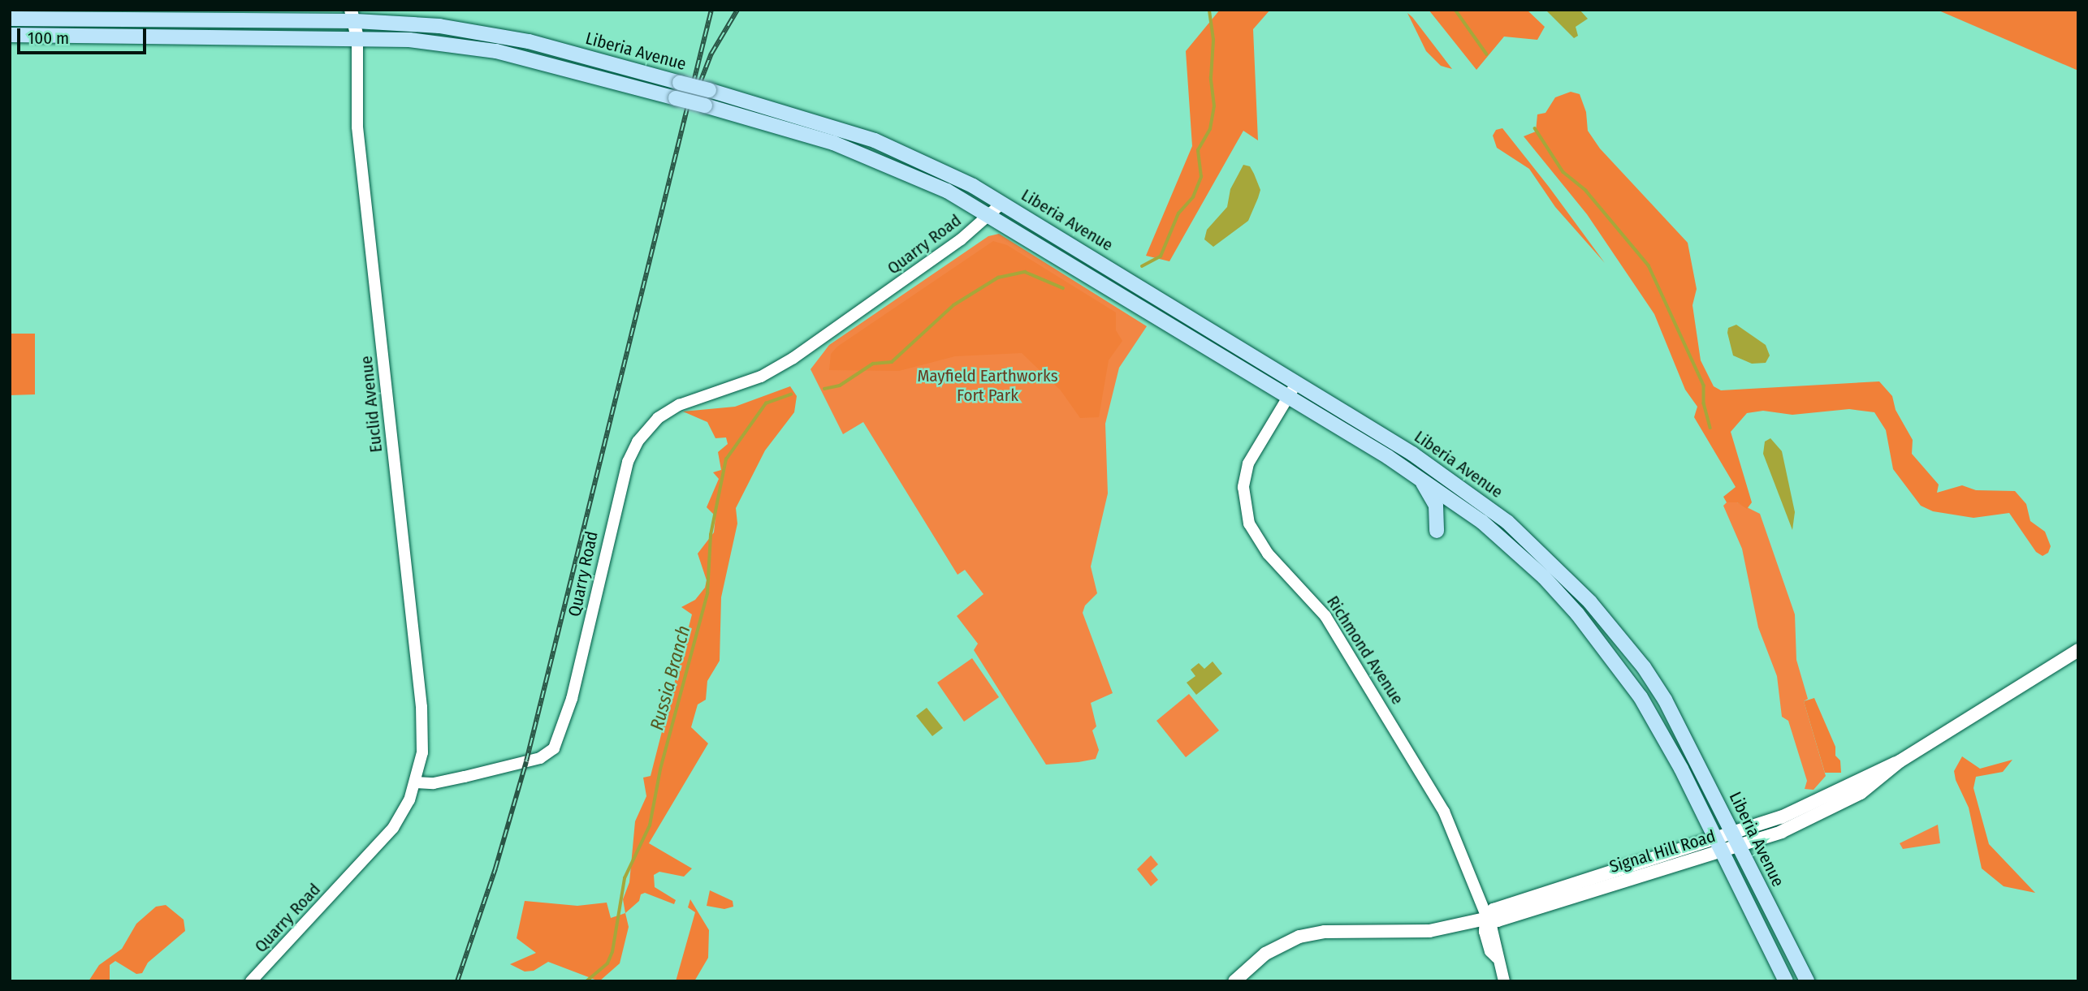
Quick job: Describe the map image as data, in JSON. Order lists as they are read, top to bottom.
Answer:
{
  "streets": {
    "highway": ["Liberia Avenue"],
    "main road": ["Euclid Avenue", "Signal Hill Road"],
    "street": ["Quarry Road", "Richmond Avenue"]
  },
  "crossings": [
    ["Liberia Avenue", "Quarry Road"],
    ["Liberia Avenue", "Euclid Avenue"],
    ["Liberia Avenue", "Richmond Avenue"],
    ["Liberia Avenue", "Signal Hill Road"],
    ["Quarry Road", "Euclid Avenue"],
    ["Richmond Avenue", "Signal Hill Road"]
  ],
  "water": ["Russia Branch"],
  "parks": ["Mayfield Earthworks Fort Park"],
  "scale_bar": "100 m"
}
